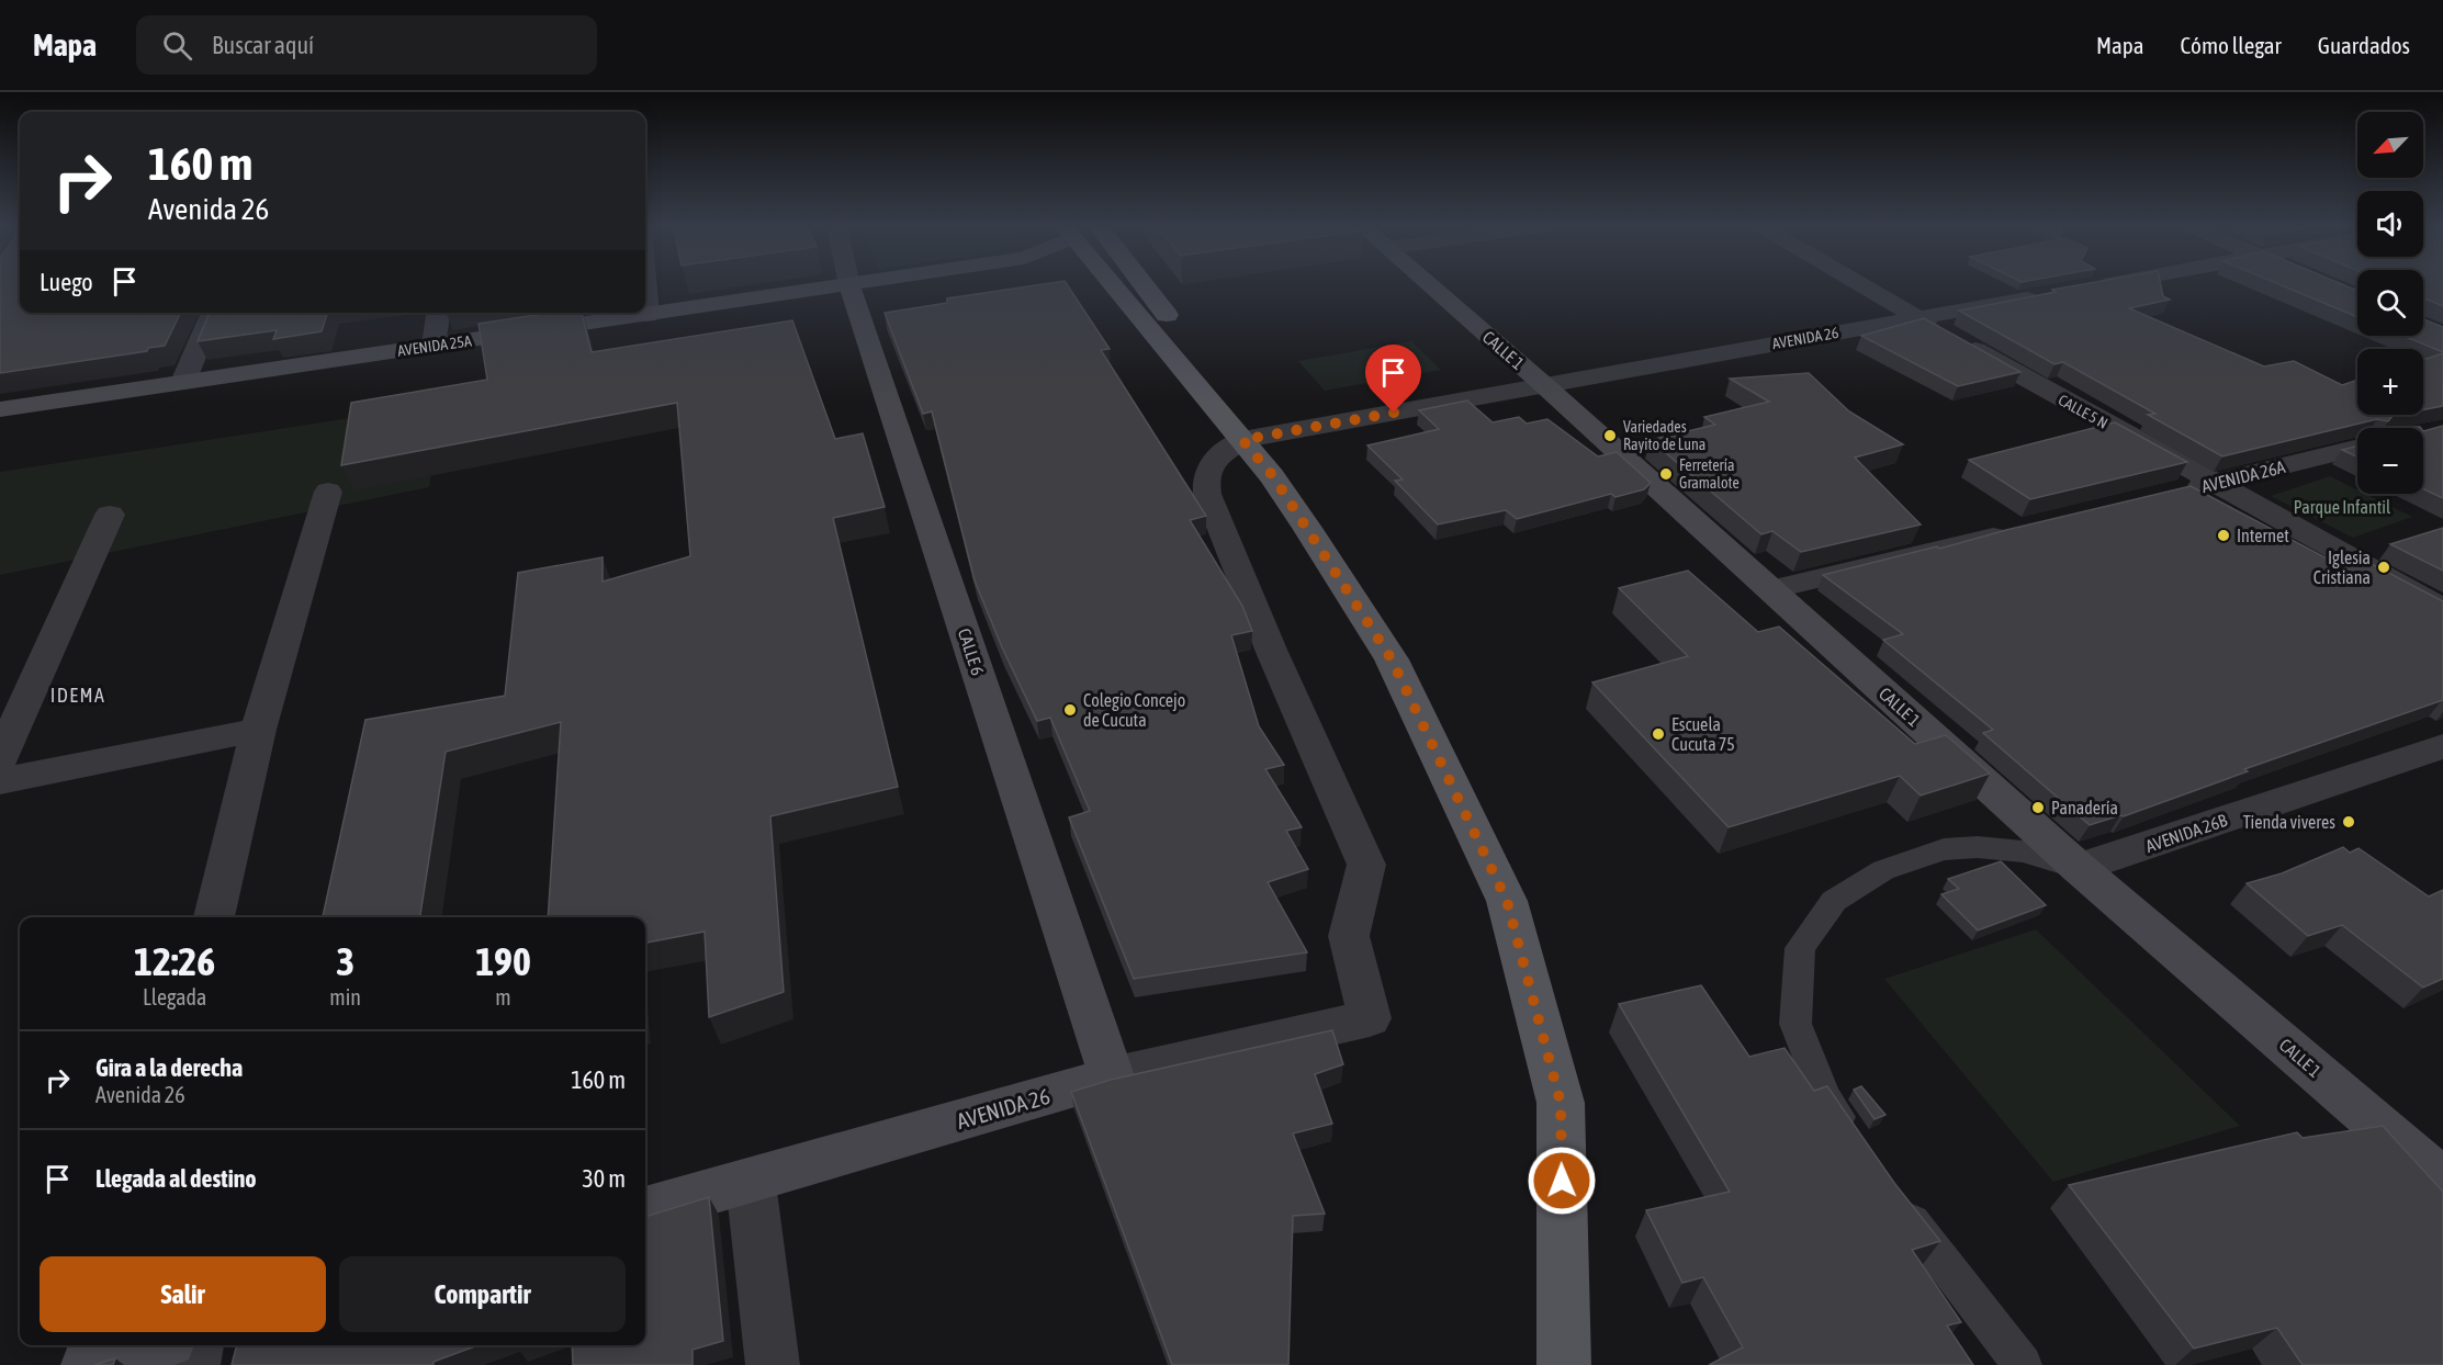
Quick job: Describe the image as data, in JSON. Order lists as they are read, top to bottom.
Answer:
{
  "streets": {
    "street": [
      "AVENIDA 26",
      "AVENIDA 25A",
      "CALLE 1",
      "CALLE 5 N",
      "AVENIDA 26A",
      "CALLE 6",
      "AVENIDA 26B"
    ]
  },
  "crossings": [
    ["AVENIDA 26", "CALLE 1"],
    ["AVENIDA 26", "CALLE 5 N"],
    ["AVENIDA 26", "CALLE 6"],
    ["AVENIDA 25A", "CALLE 6"],
    ["CALLE 1", "AVENIDA 26B"],
    ["CALLE 5 N", "AVENIDA 26A"]
  ],
  "districts": ["IDEMA"],
  "parks": ["Parque Infantil"],
  "places": [
    "Variedades Rayito de Luna",
    "Ferretería Gramalote",
    "Internet",
    "Iglesia Cristiana",
    "Colegio Concejo de Cucuta",
    "Escuela Cucuta 75",
    "Panadería",
    "Tienda viveres"
  ],
  "north": "bottom left",
  "page": {
    "header": "Mapa",
    "search": "Buscar aquí",
    "nav": ["Mapa", "Cómo llegar", "Guardados"],
    "map_buttons": ["+", "−"],
    "turn": ["160 m", "Avenida 26"],
    "then": "Luego",
    "eta": [
      "12:26",
      "Llegada",
      "3",
      "min",
      "190",
      "m"
    ],
    "list": [
      {
        "name": "Gira a la derecha",
        "note": "Avenida 26",
        "value": "160 m"
      },
      {
        "name": "Llegada al destino",
        "value": "30 m"
      }
    ],
    "buttons": ["Salir", "Compartir"]
  }
}
